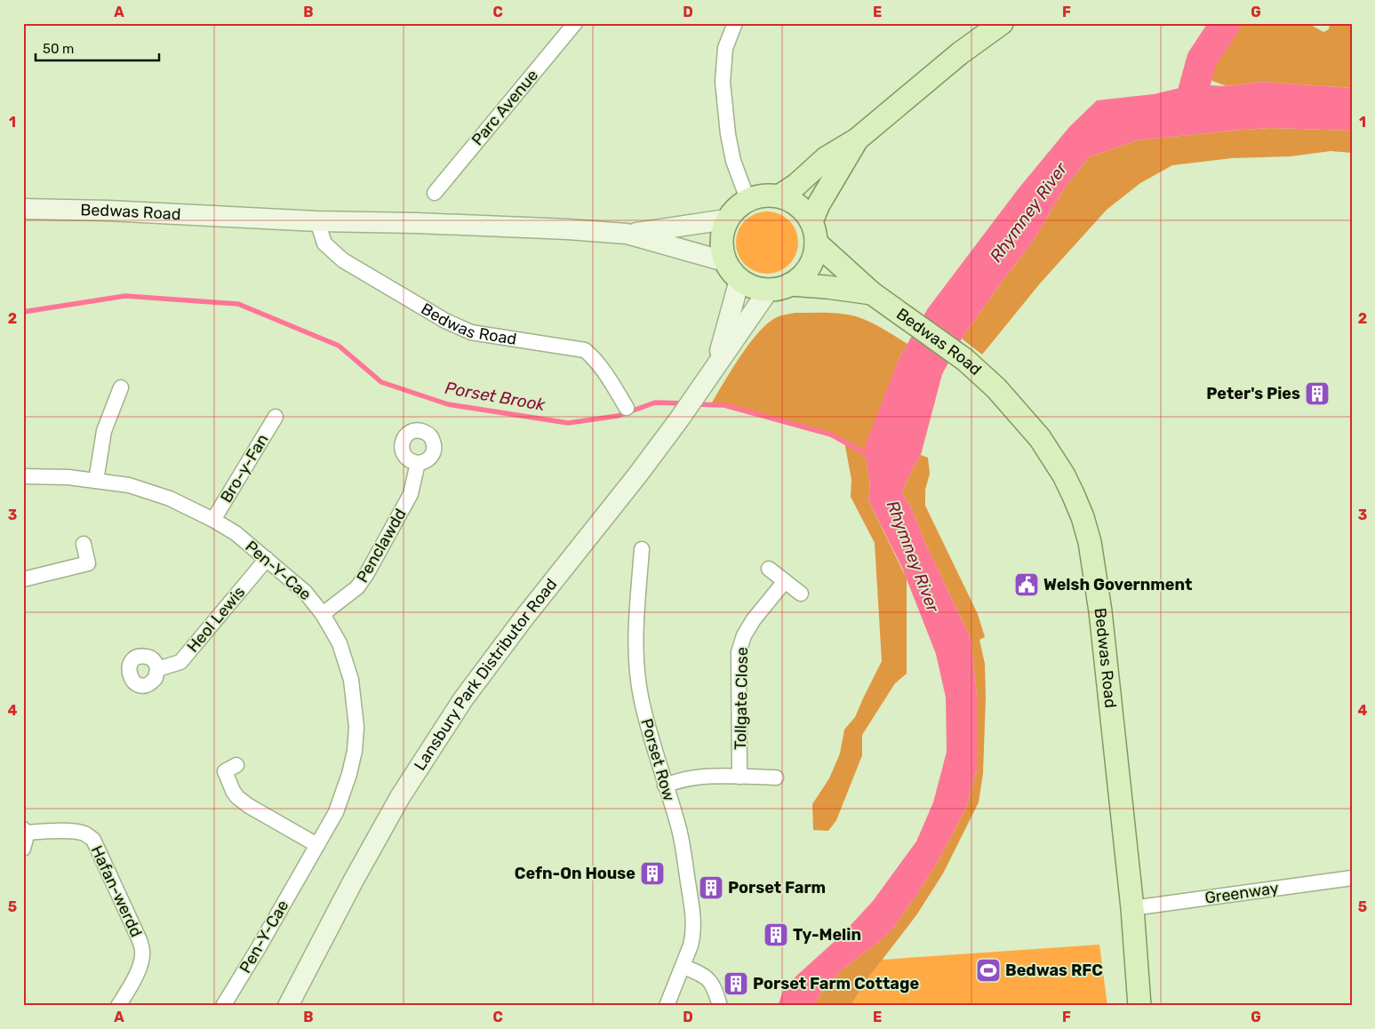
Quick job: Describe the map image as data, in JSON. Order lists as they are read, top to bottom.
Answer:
{
  "streets": {
    "main road": ["Bedwas Road"],
    "street": [
      "Parc Avenue",
      "Bro-y-Fan",
      "Penclawdd",
      "Pen-Y-Cae",
      "Heol Lewis",
      "Lansbury Park Distributor Road",
      "Tollgate Close",
      "Porset Row",
      "Hafan-werdd",
      "Greenway"
    ]
  },
  "crossings": [
    ["Bedwas Road", "Lansbury Park Distributor Road"],
    ["Bedwas Road", "Greenway"],
    ["Bro-y-Fan", "Pen-Y-Cae"],
    ["Penclawdd", "Pen-Y-Cae"],
    ["Pen-Y-Cae", "Heol Lewis"]
  ],
  "water": ["Rhymney River", "Porset Brook"],
  "places": {
    "building": [
      "Peter's Pies",
      "Cefn-On House",
      "Porset Farm",
      "Ty-Melin",
      "Porset Farm Cottage"
    ],
    "public building": ["Welsh Government"],
    "sports": ["Bedwas RFC"]
  },
  "scale_bar": "50 m",
  "grid": {
    "columns": [
      "A",
      "B",
      "C",
      "D",
      "E",
      "F",
      "G"
    ],
    "rows": [
      "1",
      "2",
      "3",
      "4",
      "5"
    ]
  }
}
